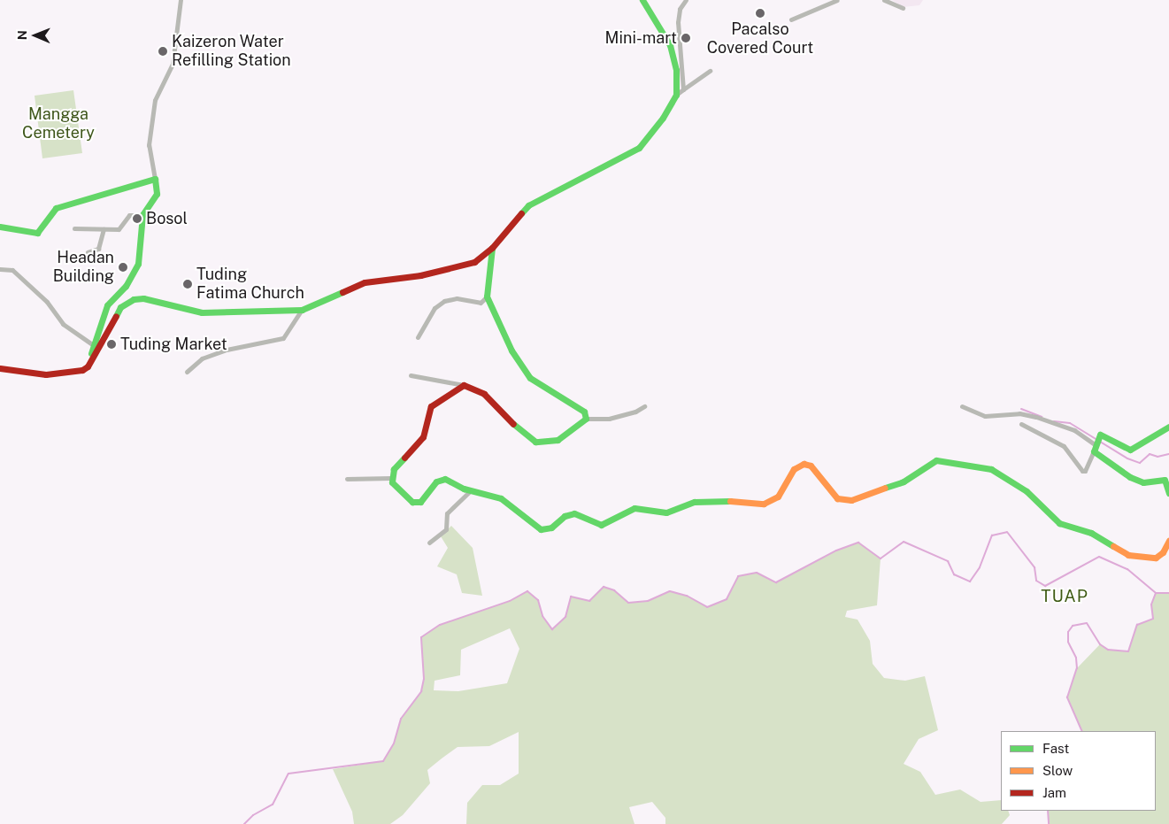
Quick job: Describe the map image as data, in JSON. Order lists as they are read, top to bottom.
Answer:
{
  "districts": ["TUAP"],
  "parks": ["Mangga Cemetery"],
  "places": [
    "Pacalso Covered Court",
    "Mini-mart",
    "Kaizeron Water Refilling Station",
    "Bosol",
    "Headan Building",
    "Tuding Fatima Church",
    "Tuding Market"
  ],
  "legend": ["Fast", "Slow", "Jam"],
  "north": "left"
}
